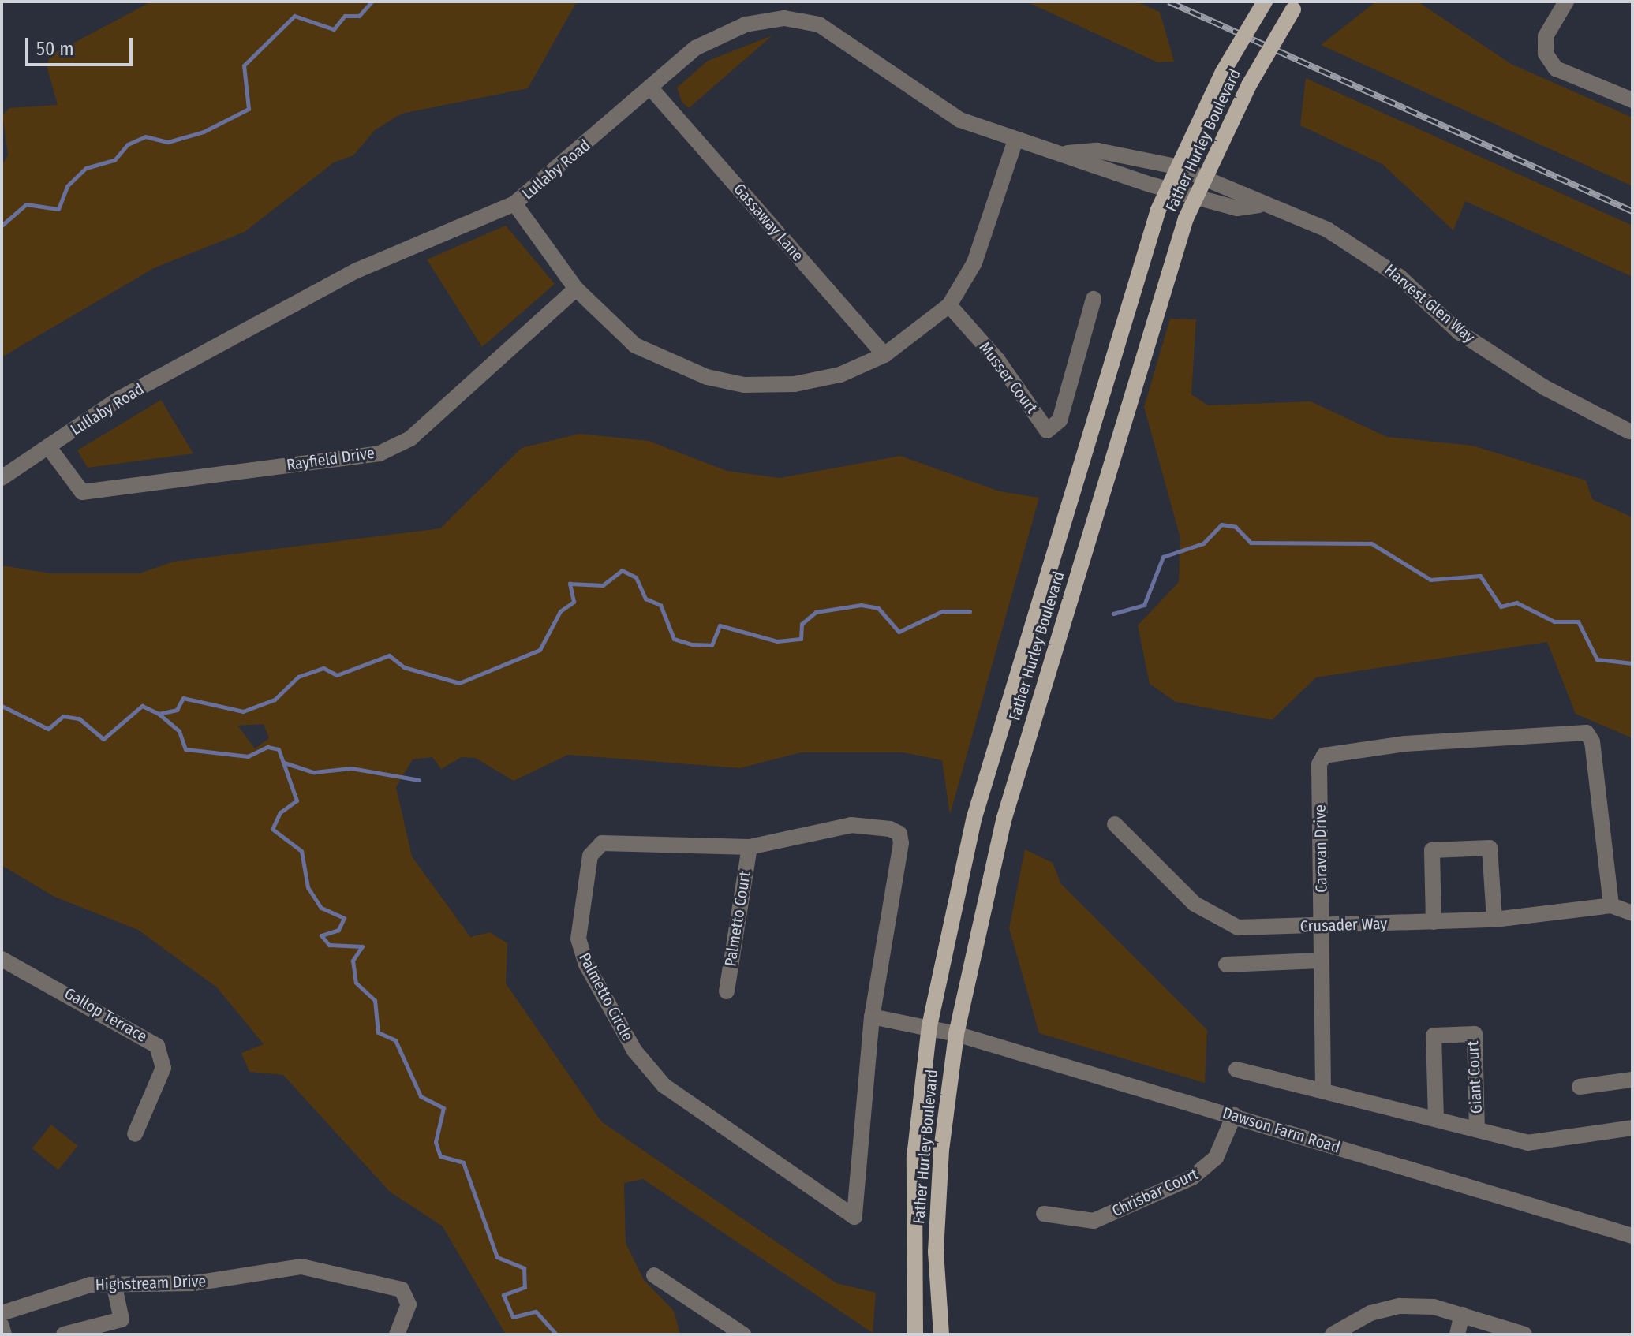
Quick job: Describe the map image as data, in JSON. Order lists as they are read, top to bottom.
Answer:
{
  "streets": {
    "main road": ["Father Hurley Boulevard"],
    "street": [
      "Lullaby Road",
      "Gassaway Lane",
      "Harvest Glen Way",
      "Musser Court",
      "Rayfield Drive",
      "Caravan Drive",
      "Palmetto Court",
      "Crusader Way",
      "Palmetto Circle",
      "Gallop Terrace",
      "Giant Court",
      "Dawson Farm Road",
      "Chrisbar Court",
      "Highstream Drive"
    ]
  },
  "crossings": [
    ["Father Hurley Boulevard", "Lullaby Road"],
    ["Father Hurley Boulevard", "Harvest Glen Way"],
    ["Father Hurley Boulevard", "Dawson Farm Road"],
    ["Lullaby Road", "Gassaway Lane"],
    ["Lullaby Road", "Harvest Glen Way"],
    ["Lullaby Road", "Rayfield Drive"],
    ["Caravan Drive", "Crusader Way"],
    ["Palmetto Court", "Palmetto Circle"],
    ["Dawson Farm Road", "Chrisbar Court"]
  ],
  "scale_bar": "50 m"
}
